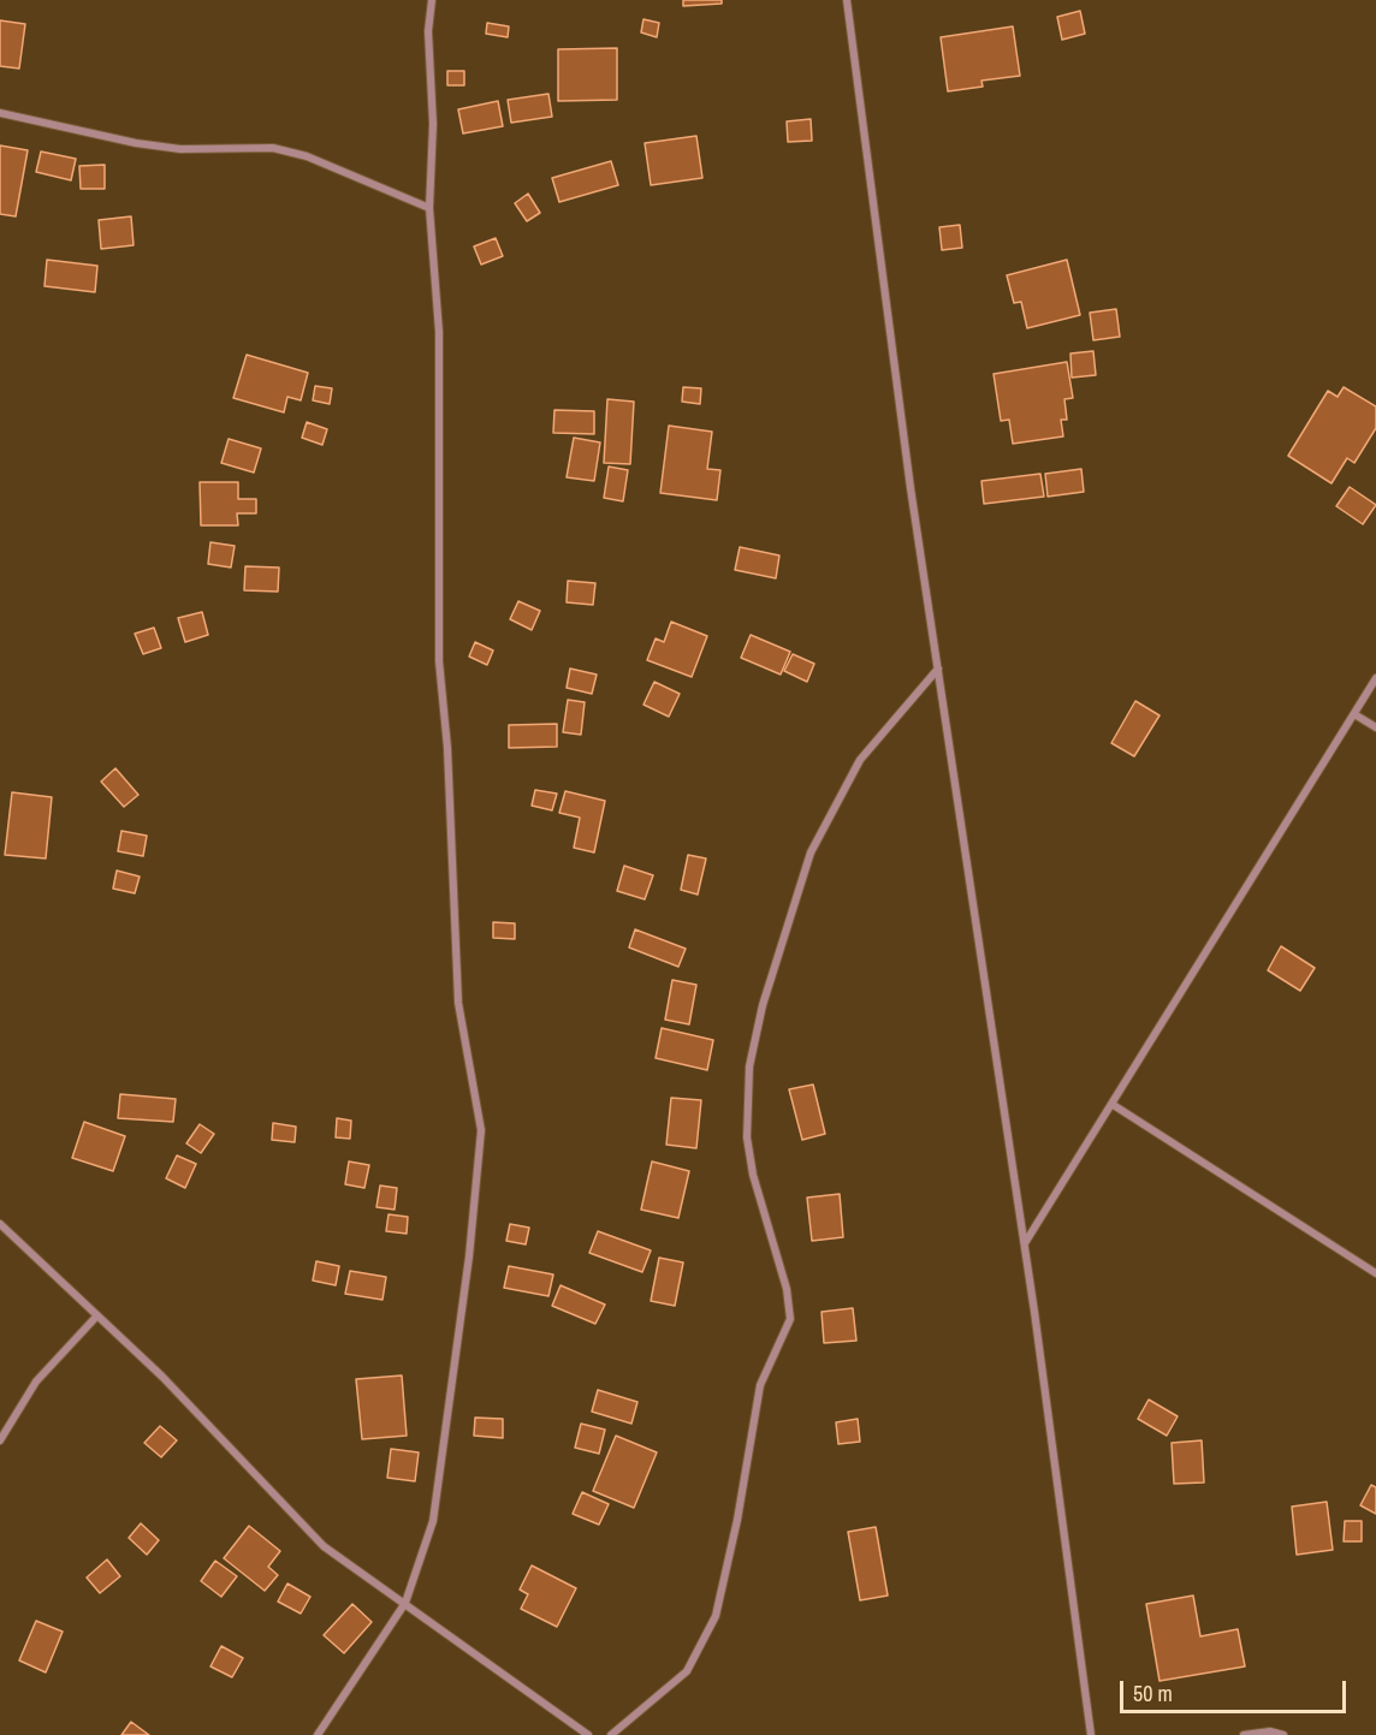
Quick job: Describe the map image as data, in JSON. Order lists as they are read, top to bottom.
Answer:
{
  "scale_bar": "50 m"
}
